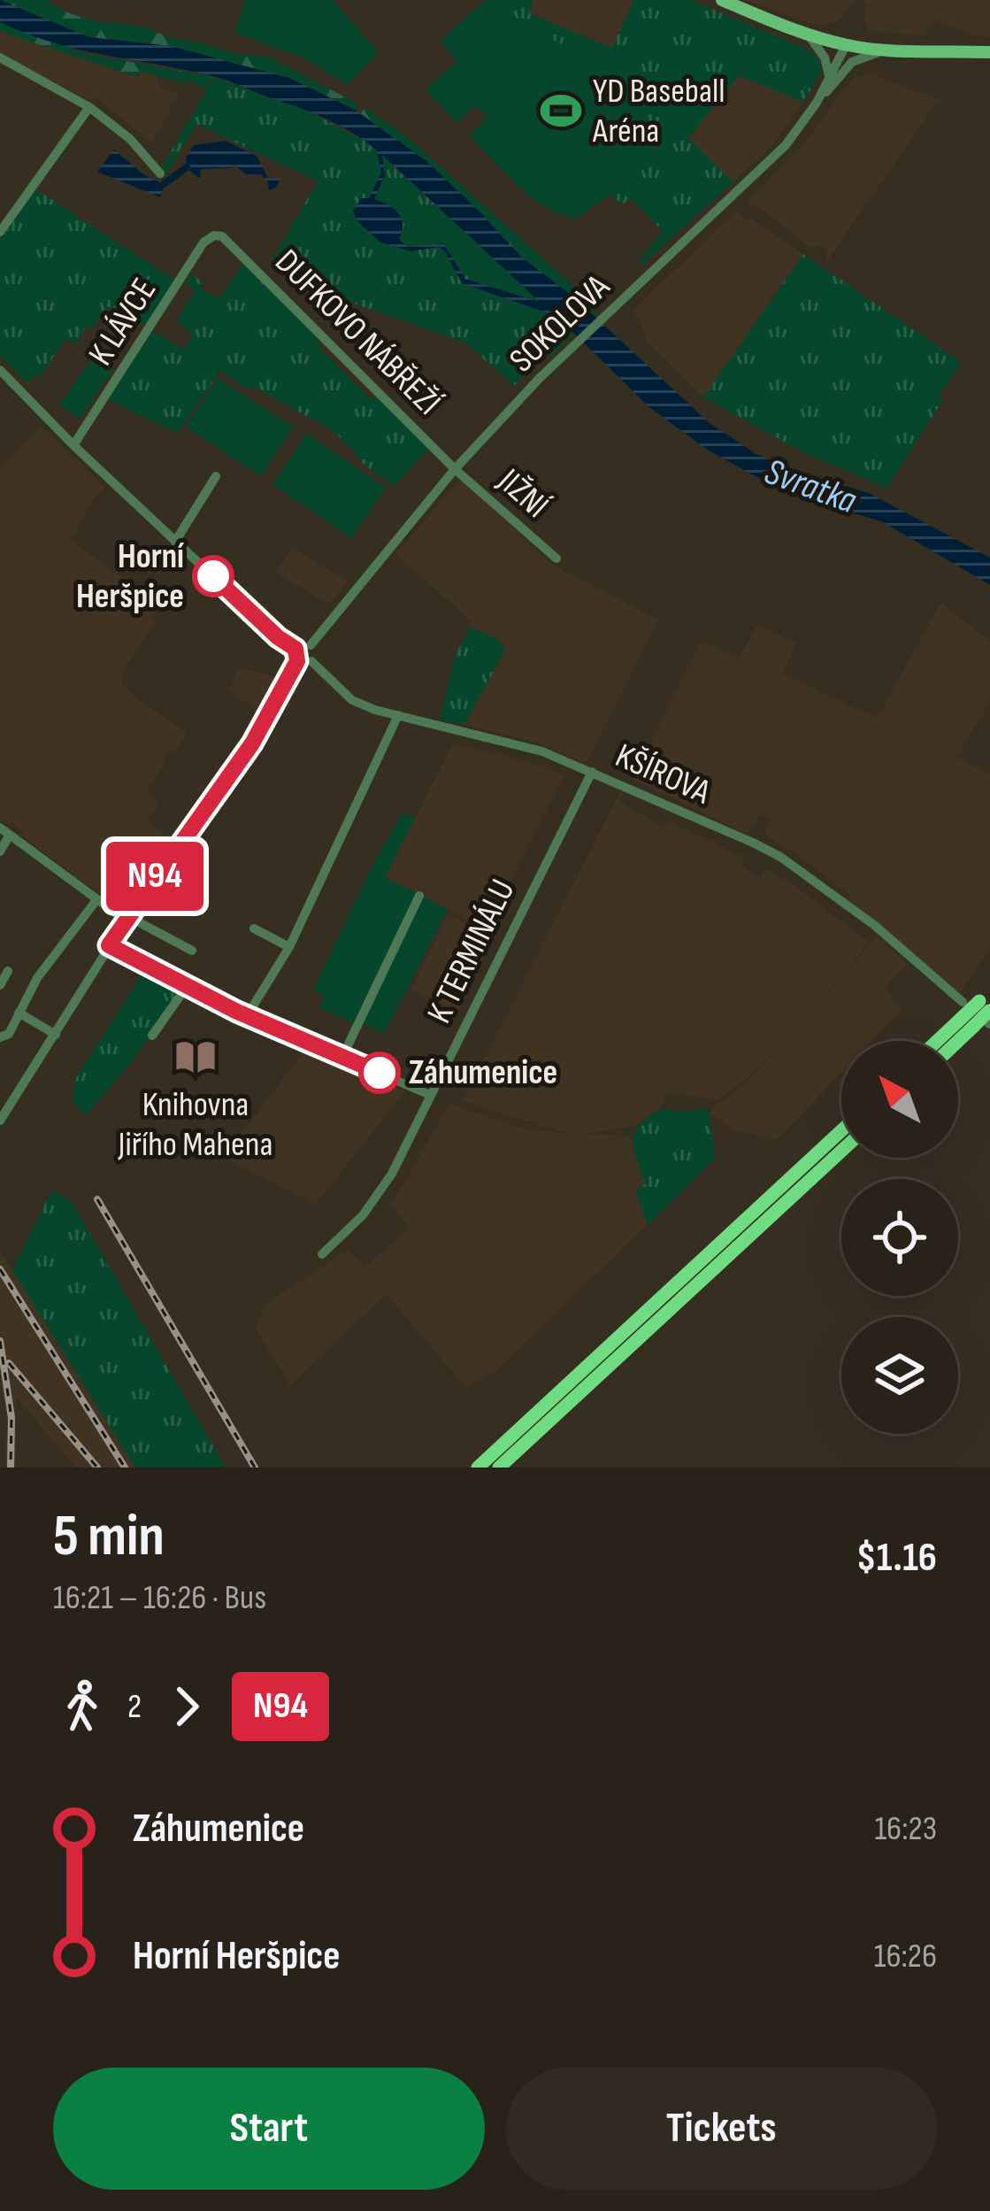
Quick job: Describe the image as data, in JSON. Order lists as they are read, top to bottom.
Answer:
{
  "streets": {
    "street": [
      "K LÁVCE",
      "SOKOLOVA",
      "DUFKOVO NÁBŘEŽÍ",
      "JIŽNÍ",
      "KŠÍROVA",
      "K TERMINÁLU"
    ]
  },
  "crossings": [
    ["K LÁVCE", "DUFKOVO NÁBŘEŽÍ"],
    ["SOKOLOVA", "DUFKOVO NÁBŘEŽÍ"],
    ["SOKOLOVA", "JIŽNÍ"],
    ["SOKOLOVA", "KŠÍROVA"],
    ["DUFKOVO NÁBŘEŽÍ", "JIŽNÍ"],
    ["KŠÍROVA", "K TERMINÁLU"]
  ],
  "water": ["Svratka"],
  "places": {
    "sports": ["YD Baseball Aréna"],
    "other": ["Horní Heršpice", "Záhumenice"],
    "library": ["Knihovna Jiřího Mahena"]
  },
  "lines": ["bus line N94"],
  "north": "top left",
  "page": {
    "on_map": "N94",
    "heading": ["5 min", "16:21 – 16:26 · Bus", "$1.16"],
    "legs": ["2", "N94"],
    "list": [
      {
        "name": "Záhumenice",
        "value": "16:23"
      },
      {
        "name": "Horní Heršpice",
        "value": "16:26"
      }
    ],
    "buttons": ["Start", "Tickets"]
  }
}
